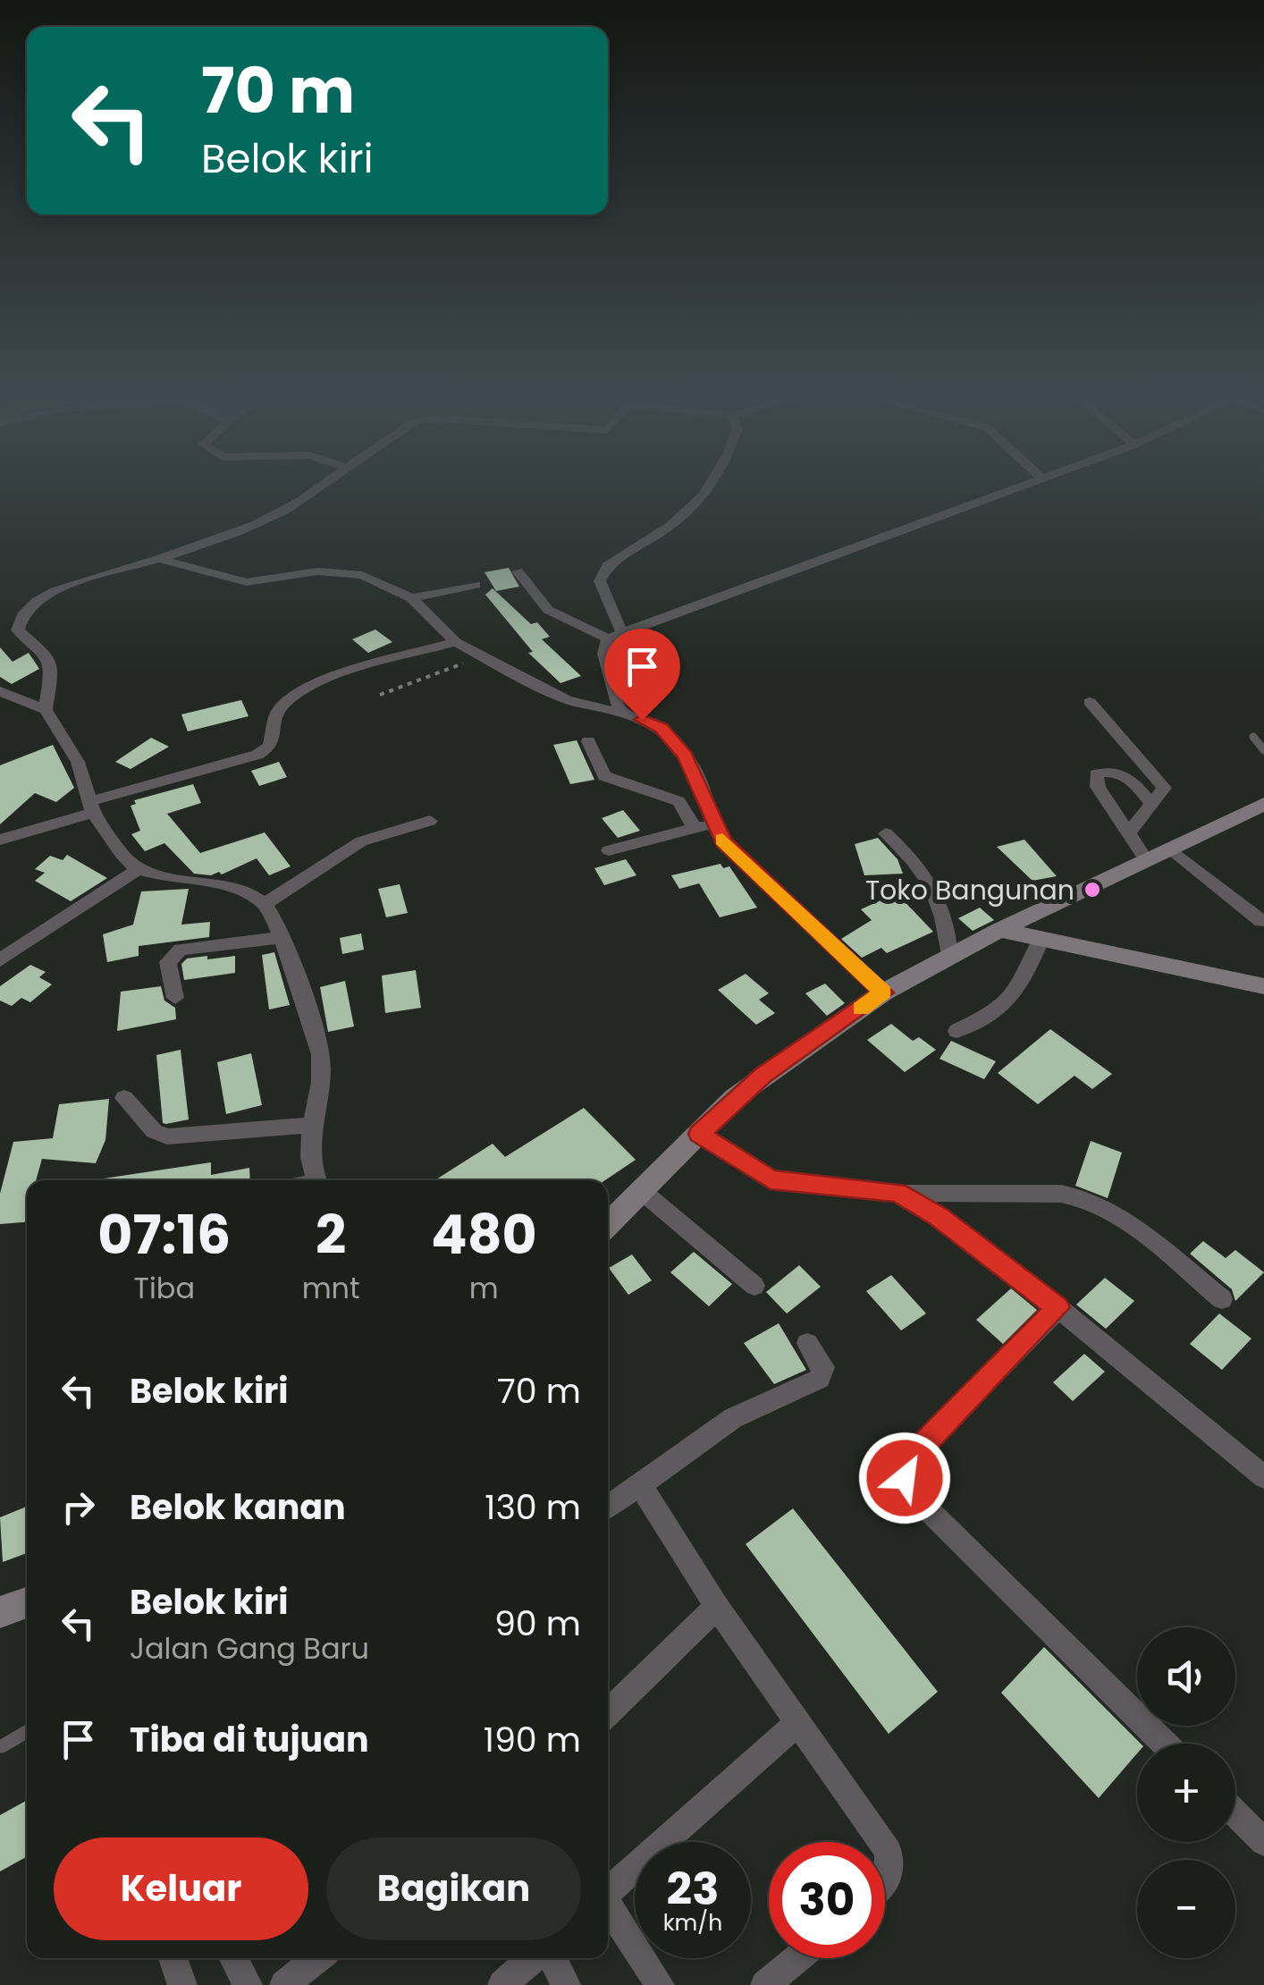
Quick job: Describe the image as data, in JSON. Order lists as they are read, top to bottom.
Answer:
{
  "places": ["Toko Bangunan"],
  "page": {
    "turn": ["70 m", "Belok kiri"],
    "eta": [
      "07:16",
      "Tiba",
      "2",
      "mnt",
      "480",
      "m"
    ],
    "list": [
      {
        "name": "Belok kiri",
        "value": "70 m"
      },
      {
        "name": "Belok kanan",
        "value": "130 m"
      },
      {
        "name": "Belok kiri",
        "note": "Jalan Gang Baru",
        "value": "90 m"
      },
      {
        "name": "Tiba di tujuan",
        "value": "190 m"
      }
    ],
    "map_buttons": ["+", "−"],
    "buttons": ["Keluar", "Bagikan"],
    "speed": "23 km/h",
    "limit": "30"
  }
}
